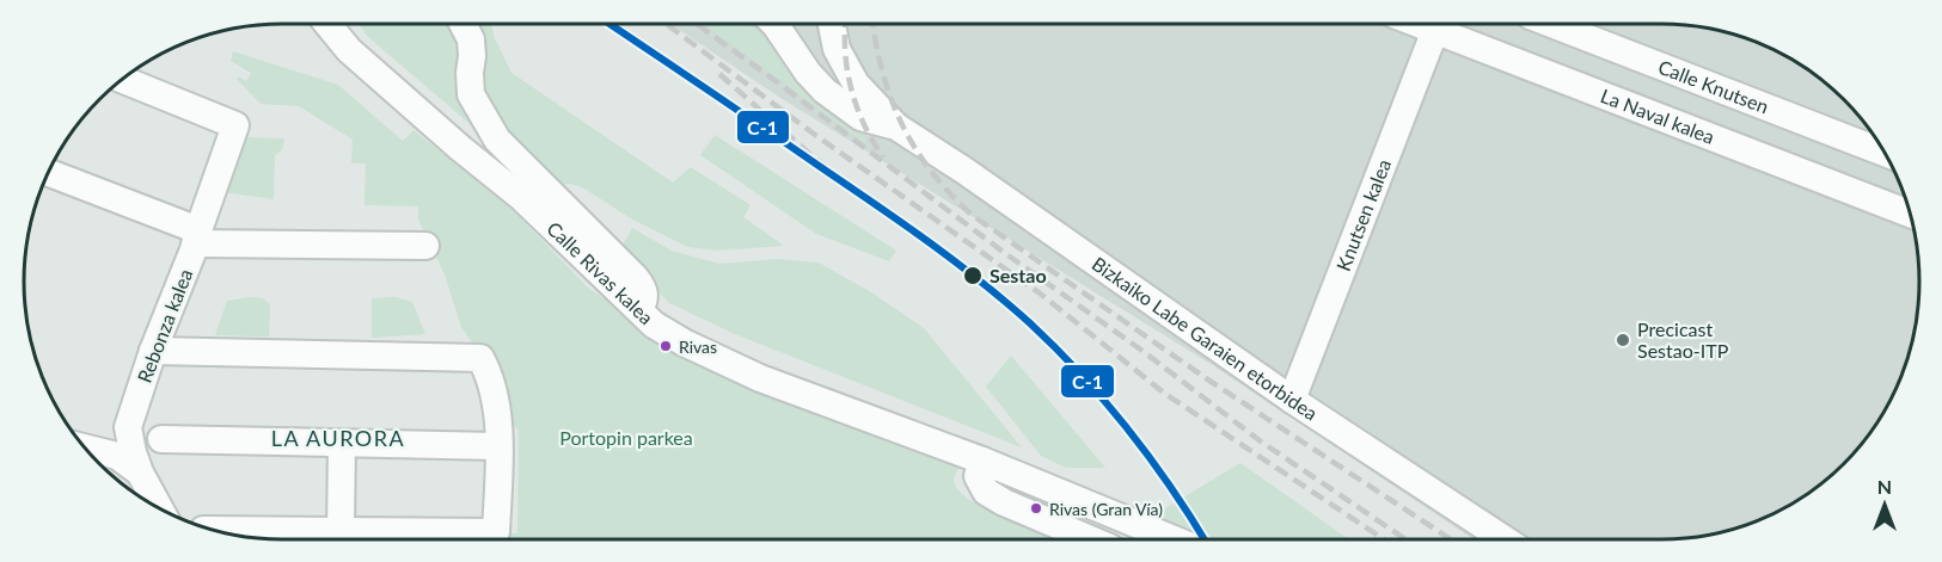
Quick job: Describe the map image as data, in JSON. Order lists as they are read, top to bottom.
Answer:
{
  "streets": {
    "street": [
      "Calle Knutsen",
      "La Naval kalea",
      "Knutsen kalea",
      "Calle Rivas kalea",
      "Rebonza kalea",
      "Bizkaiko Labe Garaien etorbidea"
    ]
  },
  "crossings": [
    ["Knutsen kalea", "Bizkaiko Labe Garaien etorbidea"]
  ],
  "districts": ["LA AURORA"],
  "parks": ["Portopin parkea"],
  "places": [
    "Sestao",
    "Precicast Sestao-ITP",
    "Rivas",
    "Rivas (Gran Vía)"
  ],
  "lines": ["transit line C-1"],
  "north": "top"
}
